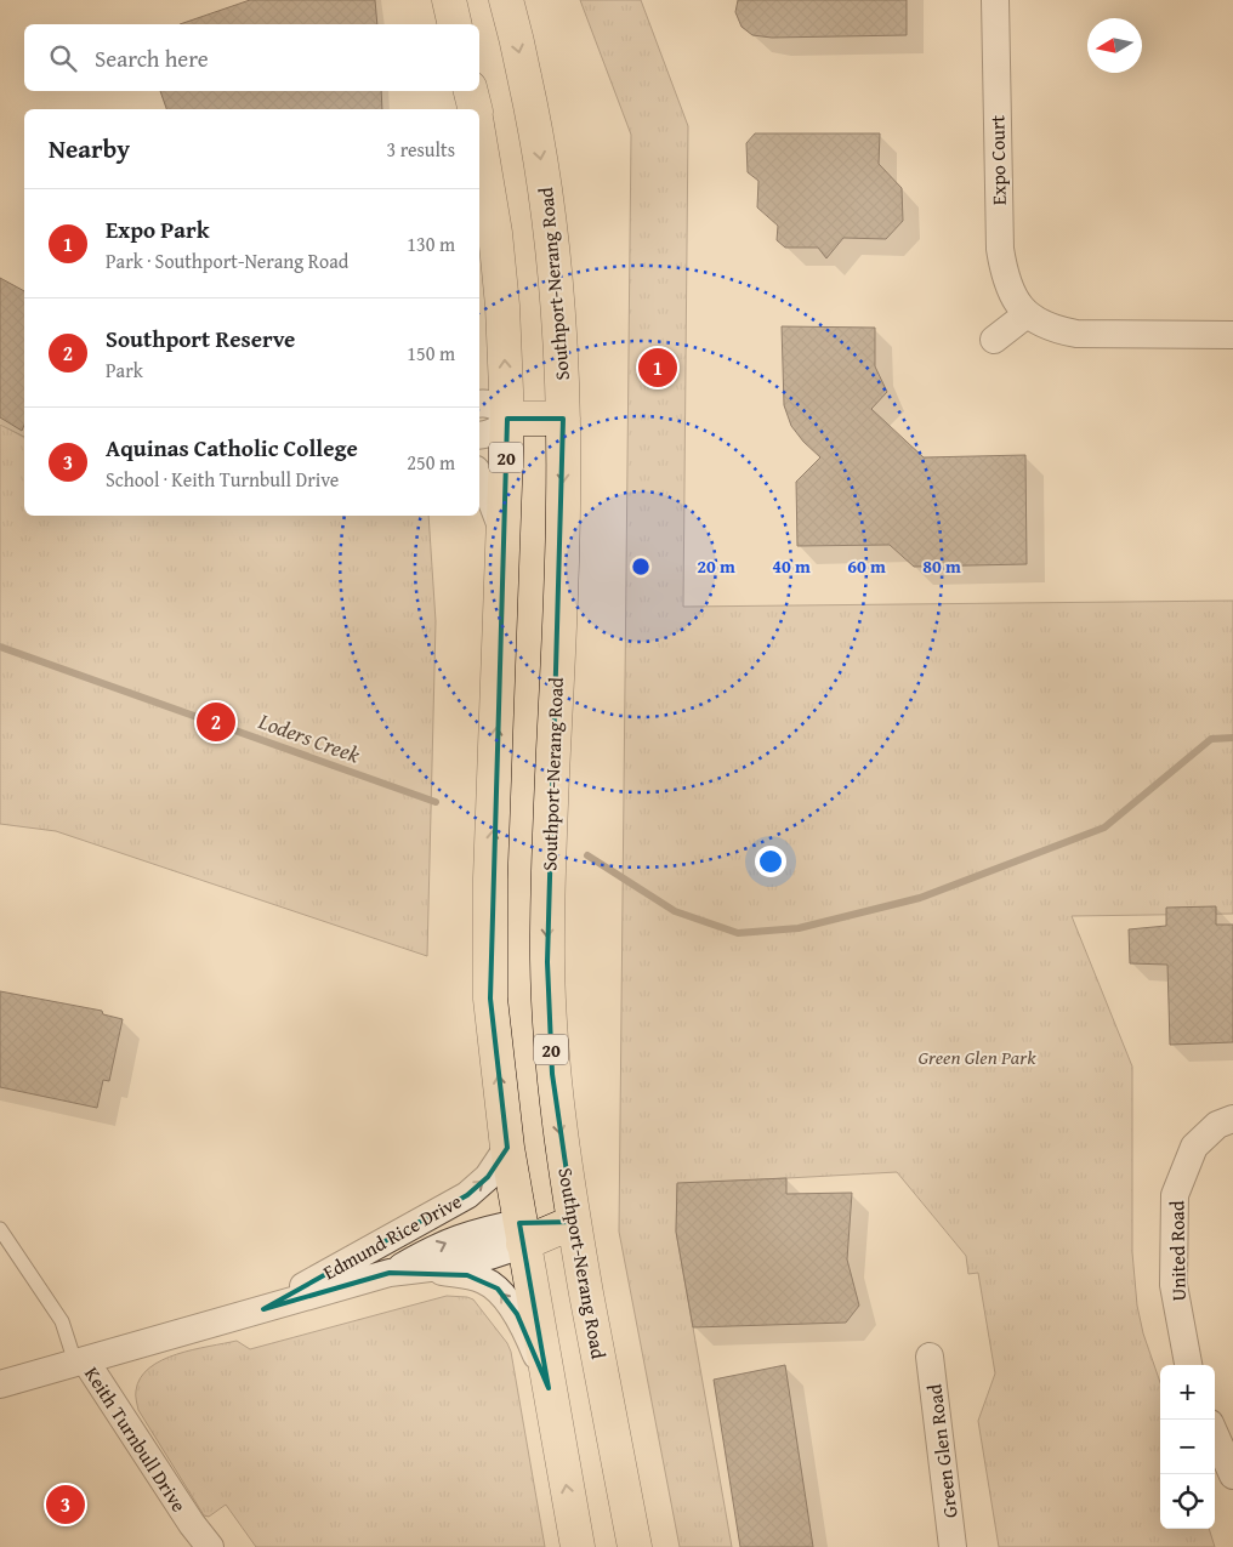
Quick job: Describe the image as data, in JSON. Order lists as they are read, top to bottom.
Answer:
{
  "streets": {
    "main road": ["Southport-Nerang Road", "20"],
    "street": [
      "Expo Court",
      "Edmund Rice Drive",
      "United Road",
      "Keith Turnbull Drive",
      "Green Glen Road"
    ]
  },
  "crossings": [
    ["20", "Edmund Rice Drive"],
    ["Edmund Rice Drive", "Keith Turnbull Drive"]
  ],
  "water": ["Loders Creek"],
  "parks": ["Green Glen Park"],
  "north": "left",
  "page": {
    "search": "Search here",
    "heading": ["Nearby", "3 results"],
    "list": [
      {
        "mark": "1",
        "name": "Expo Park",
        "note": "Park · Southport-Nerang Road",
        "value": "130 m"
      },
      {
        "mark": "2",
        "name": "Southport Reserve",
        "note": "Park",
        "value": "150 m"
      },
      {
        "mark": "3",
        "name": "Aquinas Catholic College",
        "note": "School · Keith Turnbull Drive",
        "value": "250 m"
      }
    ],
    "pins": ["1", "2", "3"],
    "map_buttons": ["+", "−"]
  },
  "rings": [
    "20 m",
    "40 m",
    "60 m",
    "80 m"
  ]
}
